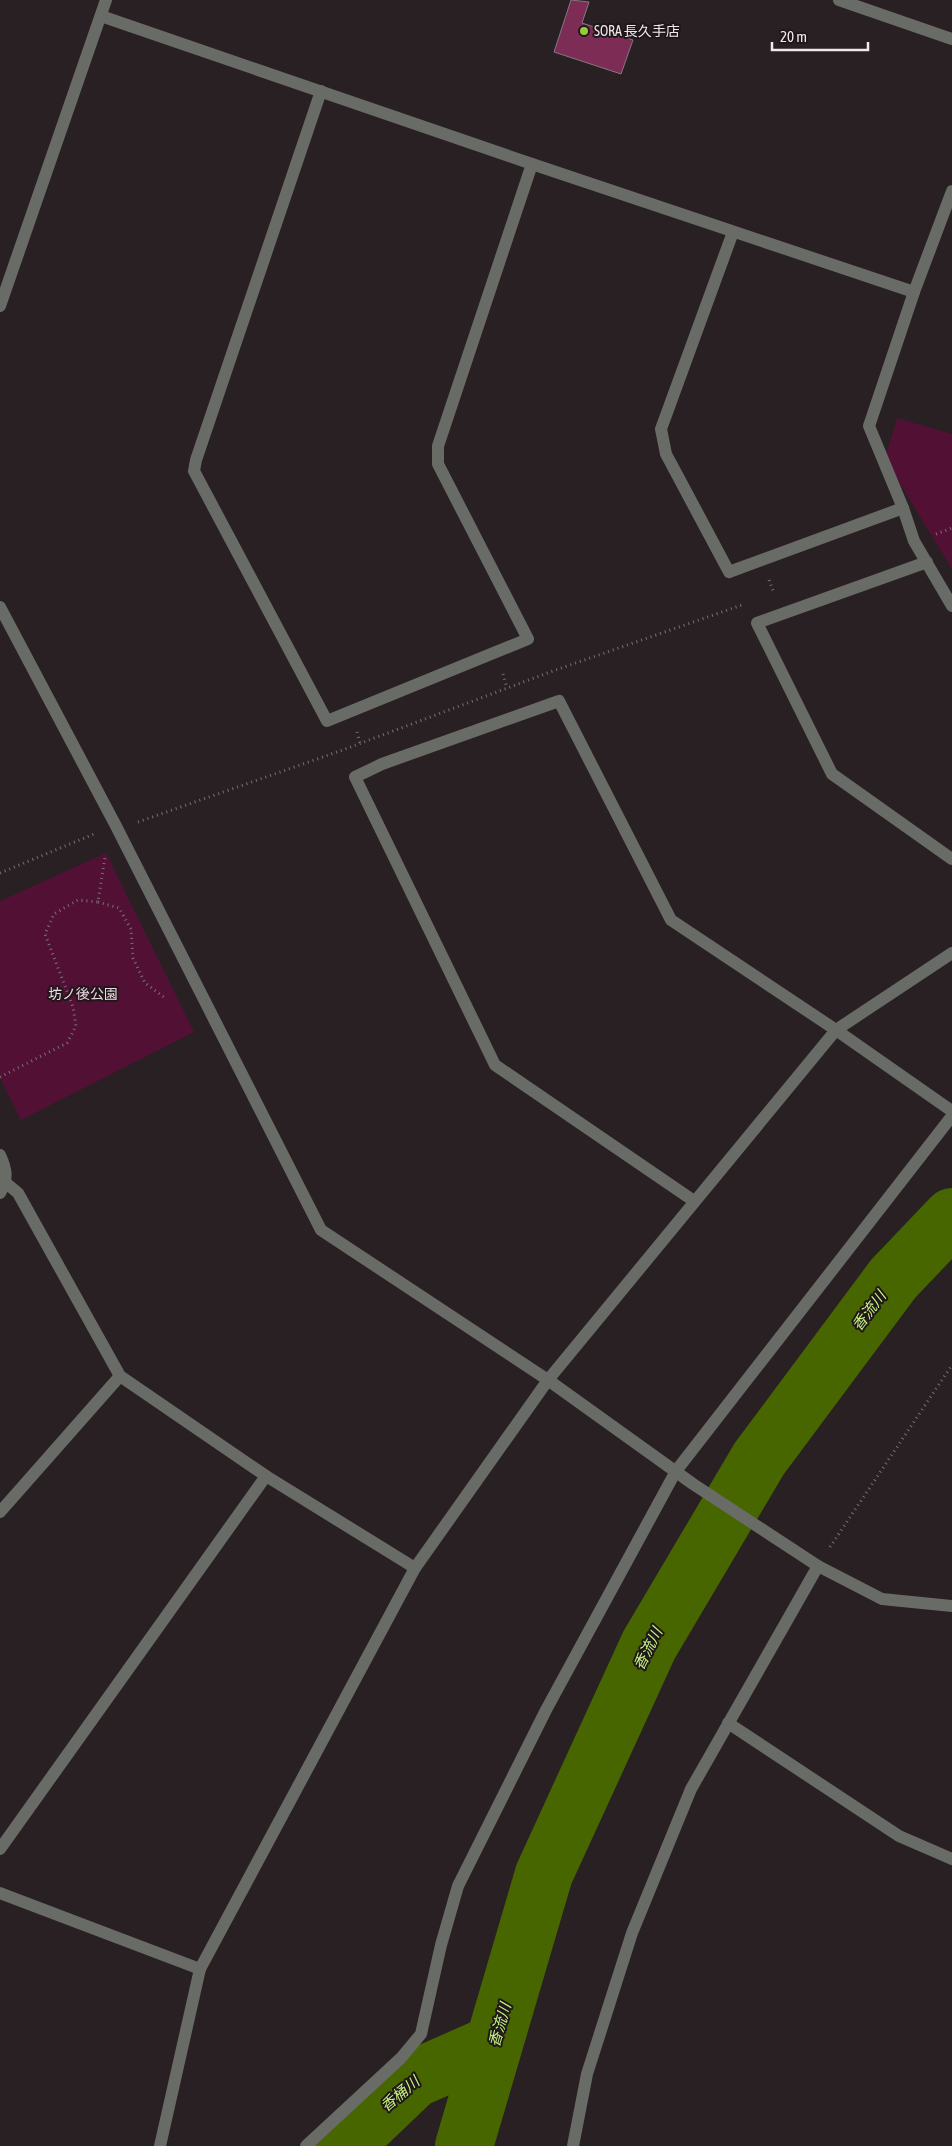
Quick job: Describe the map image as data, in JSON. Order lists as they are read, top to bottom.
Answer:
{
  "water": ["香流川", "香桶川"],
  "parks": ["坊ノ後公園"],
  "places": ["SORA 長久手店"],
  "scale_bar": "20 m"
}
